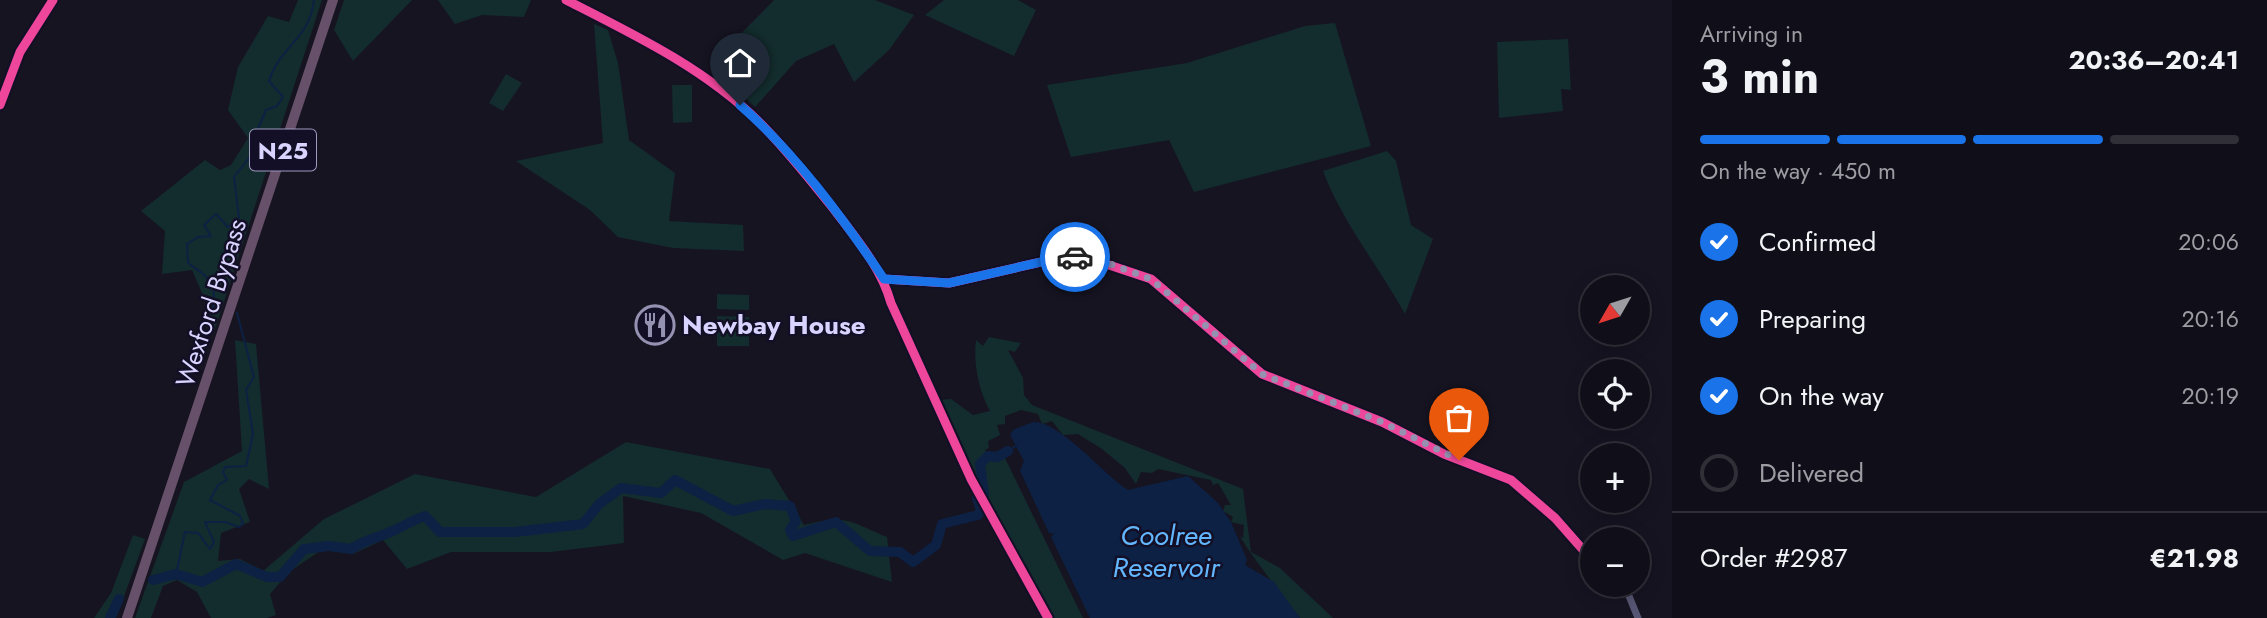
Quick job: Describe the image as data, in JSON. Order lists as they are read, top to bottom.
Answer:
{
  "streets": {
    "highway": ["N25", "Wexford Bypass"]
  },
  "water": ["Coolree Reservoir"],
  "places": {
    "restaurant": ["Newbay House"]
  },
  "north": "bottom left",
  "page": {
    "heading": ["3 min", "Arriving in", "20:36–20:41"],
    "panel": ["Order #2987", "€21.98"],
    "bar": "On the way · 450 m",
    "list": [
      ["Confirmed", "20:06"],
      ["Preparing", "20:16"],
      ["On the way", "20:19"],
      "Delivered"
    ],
    "map_buttons": ["+", "−"]
  }
}
